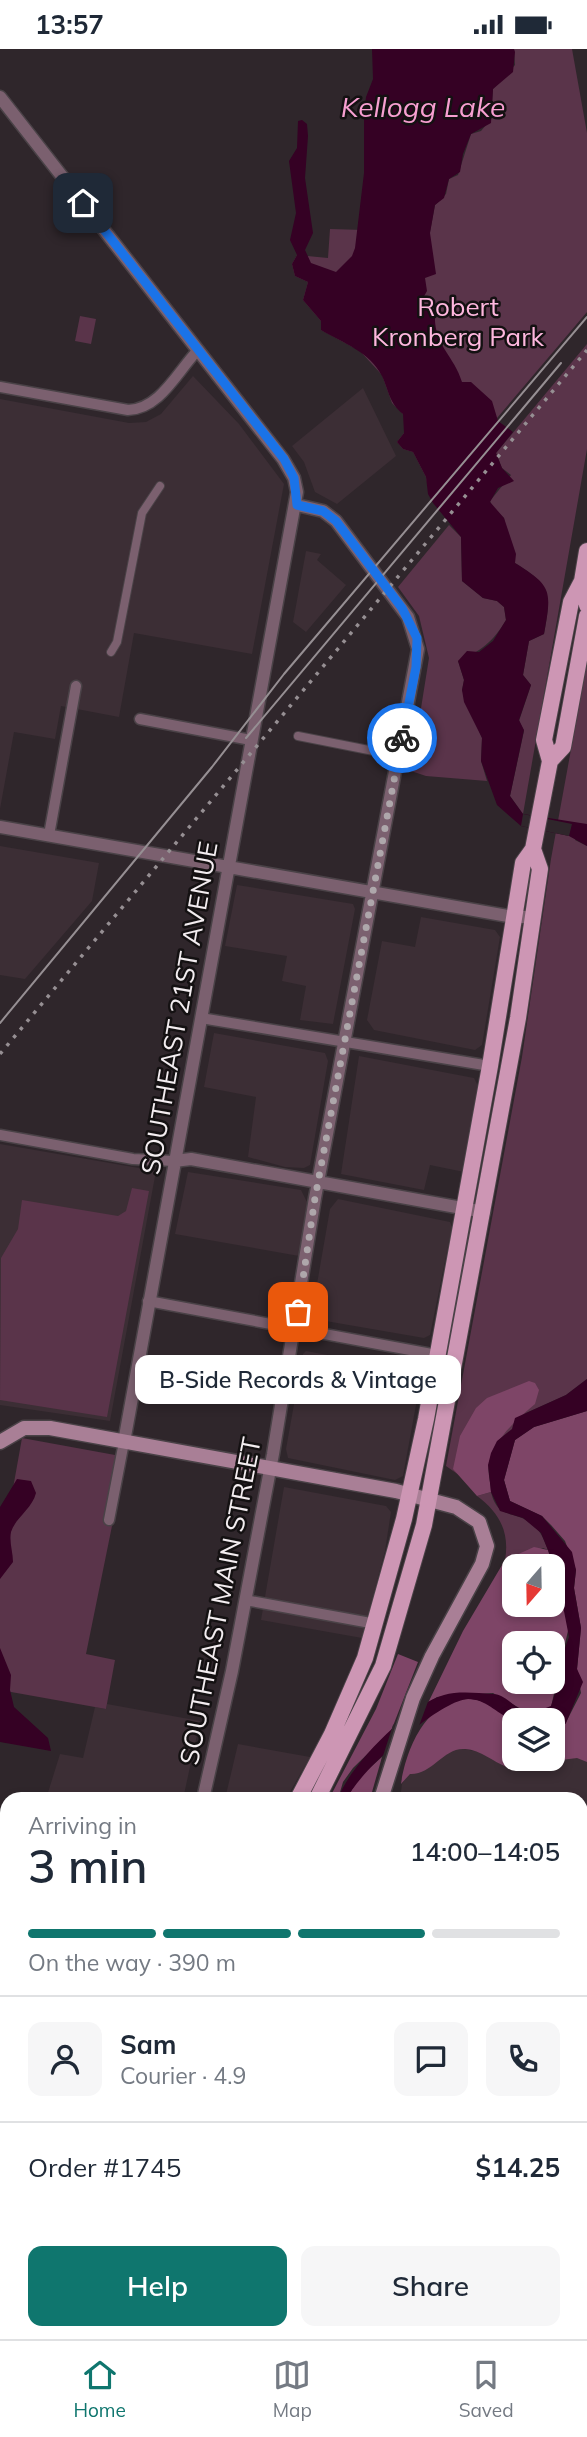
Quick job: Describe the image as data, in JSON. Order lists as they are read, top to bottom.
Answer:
{
  "streets": {
    "street": ["SOUTHEAST 21ST AVENUE", "SOUTHEAST MAIN STREET"]
  },
  "crossings": [
    ["SOUTHEAST 21ST AVENUE", "SOUTHEAST MAIN STREET"]
  ],
  "water": ["Kellogg Lake"],
  "parks": ["Robert Kronberg Park"],
  "places": ["B-Side Records & Vintage"],
  "north": "bottom",
  "page": {
    "status": "13:57",
    "bubble": "B-Side Records & Vintage",
    "heading": ["3 min", "Arriving in", "14:00–14:05"],
    "panel": [
      "Sam",
      "Courier · 4.9",
      "Order #1745",
      "$14.25"
    ],
    "bar": "On the way · 390 m",
    "buttons": ["Help", "Share"],
    "tabs": ["Home", "Map", "Saved"]
  }
}
